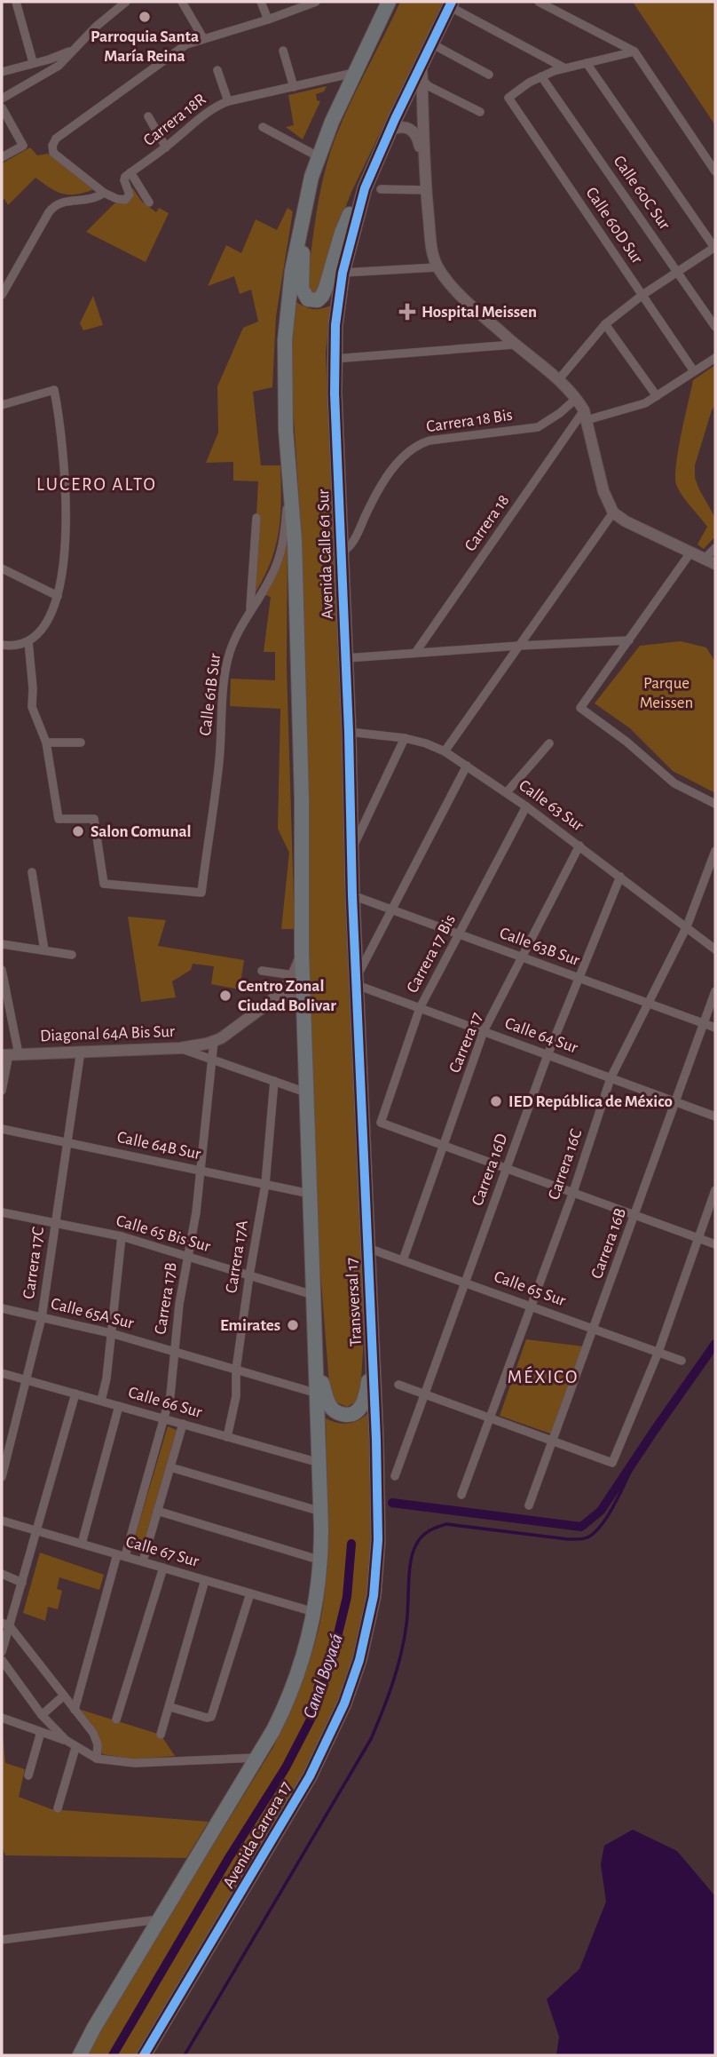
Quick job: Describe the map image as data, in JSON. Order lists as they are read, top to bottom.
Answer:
{
  "streets": {
    "highway": ["Avenida Calle 61 Sur", "Transversal 17", "Avenida Carrera 17"],
    "street": [
      "Carrera 18R",
      "Calle 60C Sur",
      "Calle 60D Sur",
      "Carrera 18 Bis",
      "Carrera 18",
      "Calle 61B Sur",
      "Calle 63 Sur",
      "Calle 63B Sur",
      "Carrera 17 Bis",
      "Diagonal 64A Bis Sur",
      "Calle 64 Sur",
      "Carrera 17",
      "Calle 64B Sur",
      "Carrera 16C",
      "Carrera 16D",
      "Calle 65 Bis Sur",
      "Carrera 16B",
      "Carrera 17A",
      "Carrera 17C",
      "Calle 65 Sur",
      "Carrera 17B",
      "Calle 65A Sur",
      "Calle 66 Sur",
      "Calle 67 Sur"
    ]
  },
  "crossings": [
    ["Carrera 18R", "Avenida Calle 61 Sur"],
    ["Calle 60C Sur", "Calle 60D Sur"],
    ["Carrera 18 Bis", "Avenida Calle 61 Sur"],
    ["Avenida Calle 61 Sur", "Calle 61B Sur"],
    ["Avenida Calle 61 Sur", "Calle 63 Sur"],
    ["Avenida Calle 61 Sur", "Calle 63B Sur"],
    ["Avenida Calle 61 Sur", "Calle 64 Sur"],
    ["Avenida Calle 61 Sur", "Transversal 17"],
    ["Calle 63 Sur", "Carrera 17 Bis"],
    ["Calle 63 Sur", "Carrera 17"],
    ["Calle 63 Sur", "Carrera 16C"],
    ["Calle 63 Sur", "Carrera 16D"],
    ["Calle 63B Sur", "Carrera 17 Bis"],
    ["Calle 63B Sur", "Carrera 17"],
    ["Calle 63B Sur", "Carrera 16C"],
    ["Calle 63B Sur", "Carrera 16D"],
    ["Calle 63B Sur", "Carrera 16B"],
    ["Carrera 17 Bis", "Calle 64 Sur"],
    ["Carrera 17 Bis", "Carrera 17"],
    ["Diagonal 64A Bis Sur", "Carrera 17C"],
    ["Diagonal 64A Bis Sur", "Carrera 17B"],
    ["Calle 64 Sur", "Carrera 17"],
    ["Calle 64 Sur", "Carrera 16C"],
    ["Calle 64 Sur", "Carrera 16D"],
    ["Calle 64 Sur", "Carrera 16B"],
    ["Calle 64 Sur", "Transversal 17"],
    ["Carrera 17", "Calle 65 Sur"],
    ["Calle 64B Sur", "Carrera 17A"],
    ["Calle 64B Sur", "Carrera 17C"],
    ["Calle 64B Sur", "Carrera 17B"],
    ["Carrera 16C", "Calle 65 Sur"],
    ["Carrera 16D", "Calle 65 Sur"],
    ["Calle 65 Bis Sur", "Carrera 17A"],
    ["Calle 65 Bis Sur", "Carrera 17C"],
    ["Calle 65 Bis Sur", "Carrera 17B"],
    ["Carrera 16B", "Calle 65 Sur"],
    ["Carrera 17A", "Calle 65A Sur"],
    ["Carrera 17A", "Calle 66 Sur"],
    ["Carrera 17C", "Calle 65A Sur"],
    ["Carrera 17C", "Calle 66 Sur"],
    ["Calle 65 Sur", "Transversal 17"],
    ["Carrera 17B", "Calle 65A Sur"],
    ["Carrera 17B", "Calle 66 Sur"],
    ["Carrera 17B", "Calle 67 Sur"],
    ["Transversal 17", "Avenida Carrera 17"]
  ],
  "districts": ["LUCERO ALTO", "MÉXICO"],
  "water": ["Canal Boyacá"],
  "parks": ["Parque Meissen"],
  "places": {
    "other": [
      "Parroquia Santa María Reina",
      "Salon Comunal",
      "Centro Zonal Ciudad Bolivar",
      "IED República de México",
      "Emirates"
    ],
    "health": ["Hospital Meissen"]
  }
}
